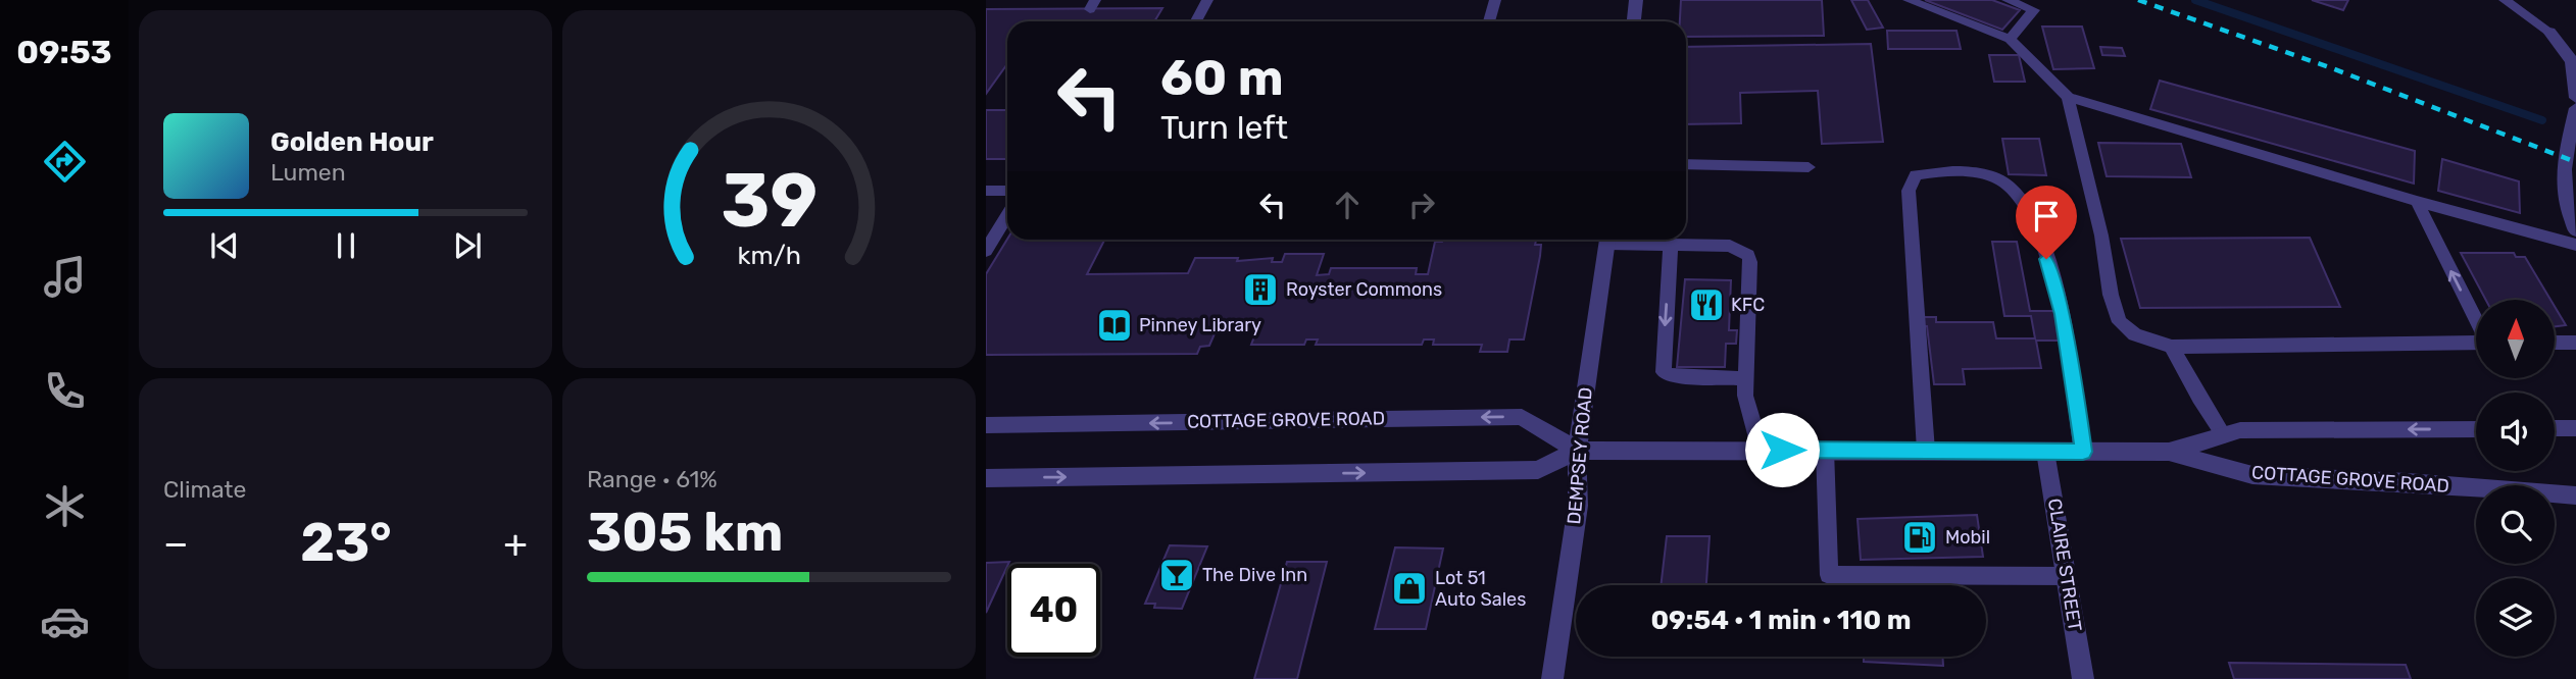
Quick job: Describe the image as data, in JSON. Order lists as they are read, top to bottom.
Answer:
{
  "streets": {
    "street": ["COTTAGE GROVE ROAD", "DEMPSEY ROAD", "CLAIRE STREET"]
  },
  "crossings": [
    ["COTTAGE GROVE ROAD", "DEMPSEY ROAD"],
    ["COTTAGE GROVE ROAD", "CLAIRE STREET"]
  ],
  "places": {
    "building": ["Royster Commons"],
    "restaurant": ["KFC"],
    "library": ["Pinney Library"],
    "fuel station": ["Mobil"],
    "bar": ["The Dive Inn"],
    "shop": ["Lot 51 Auto Sales"]
  },
  "north": "top",
  "page": {
    "tabs": "09:53",
    "turn": ["60 m", "Turn left"],
    "song": ["Golden Hour", "Lumen"],
    "tile": [
      "Climate",
      ["Range · 61%", "305 km"]
    ],
    "heat": ["−", "23°", "+"],
    "limit": "40",
    "trip": "09:54 · 1 min · 110 m",
    "gauge": ["39", "km/h"]
  }
}
